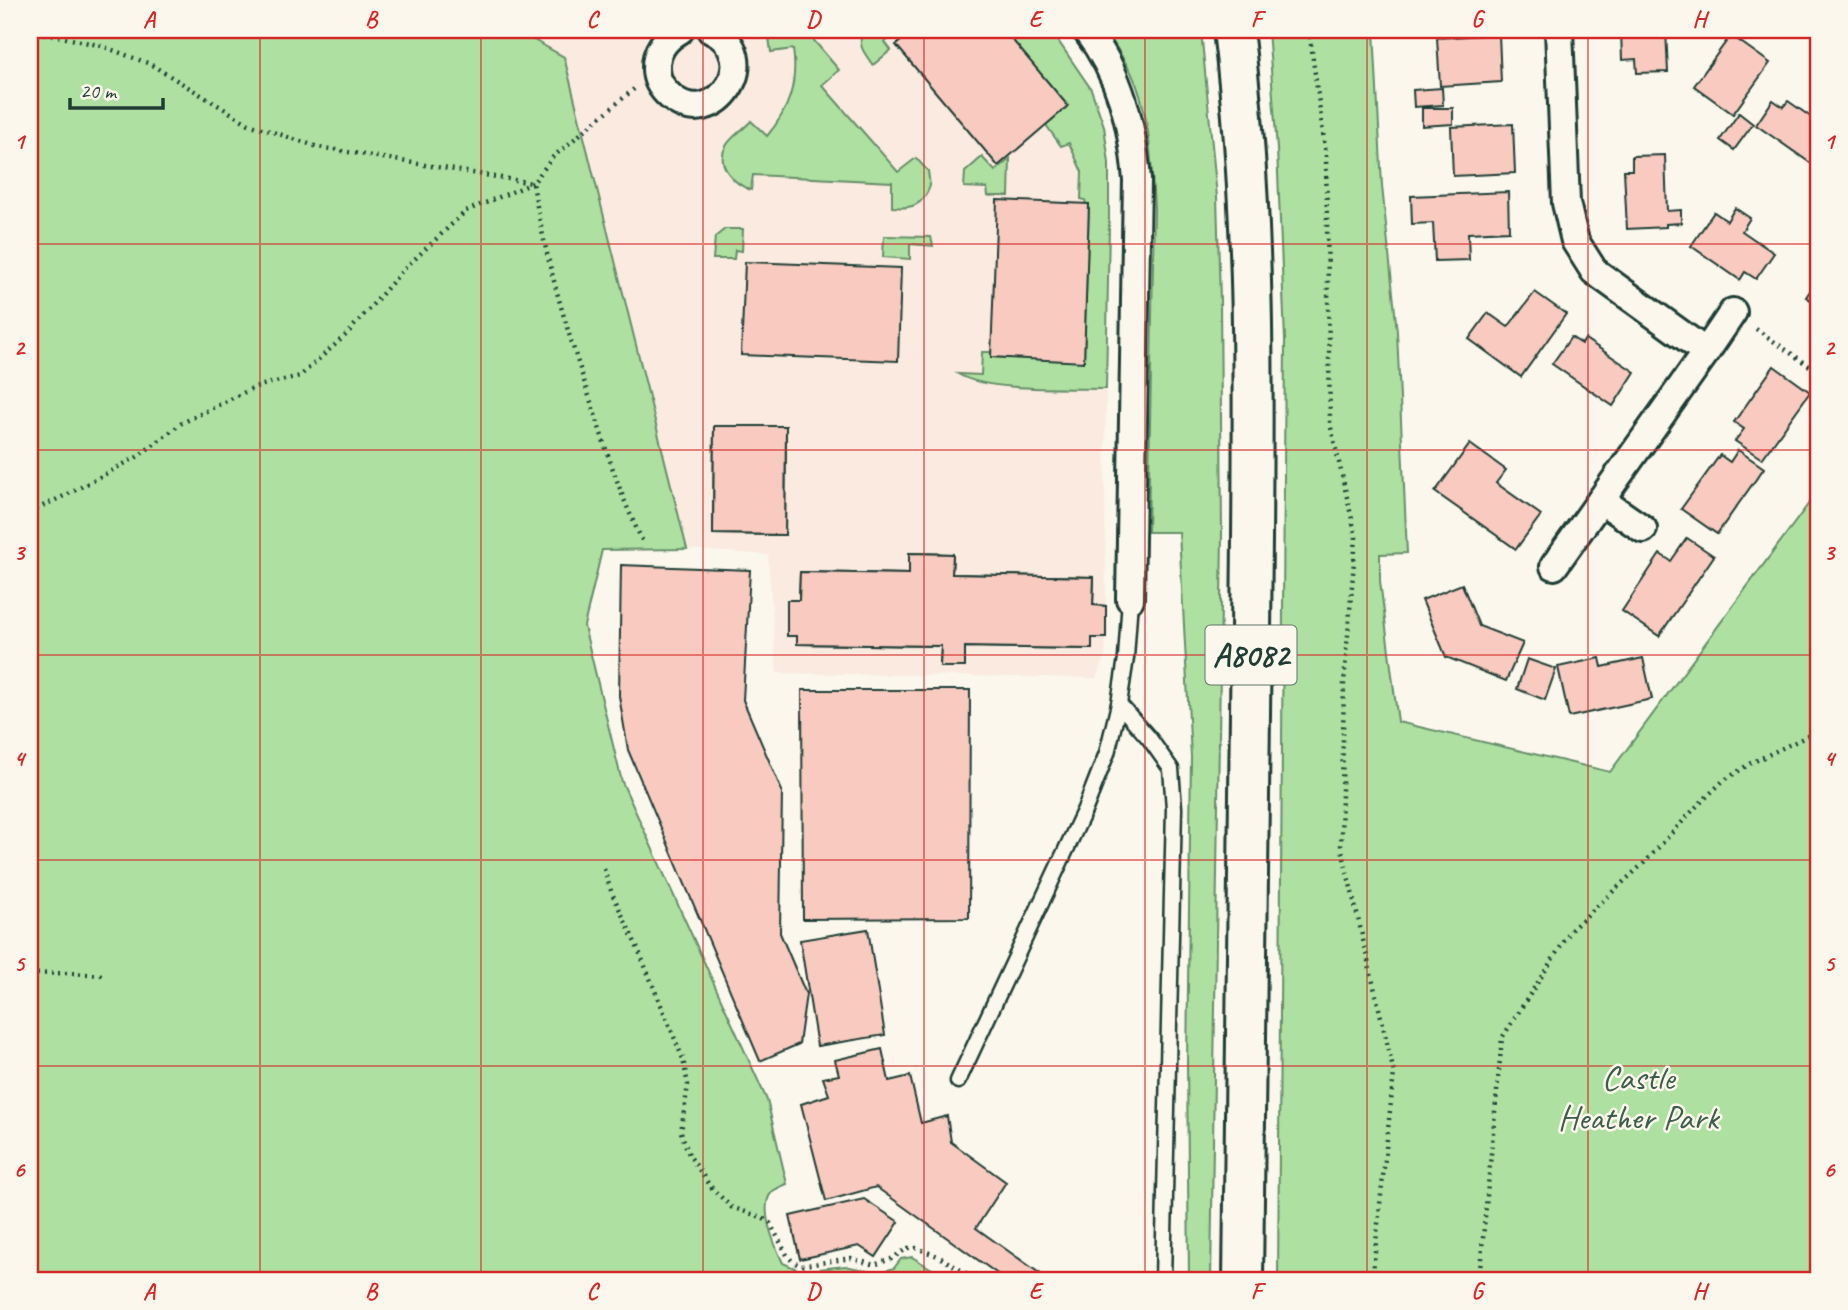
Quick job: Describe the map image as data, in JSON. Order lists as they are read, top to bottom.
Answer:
{
  "streets": {
    "main road": ["A8082"]
  },
  "parks": ["Castle Heather Park"],
  "scale_bar": "20 m",
  "grid": {
    "columns": [
      "A",
      "B",
      "C",
      "D",
      "E",
      "F",
      "G",
      "H"
    ],
    "rows": [
      "1",
      "2",
      "3",
      "4",
      "5",
      "6"
    ]
  }
}
